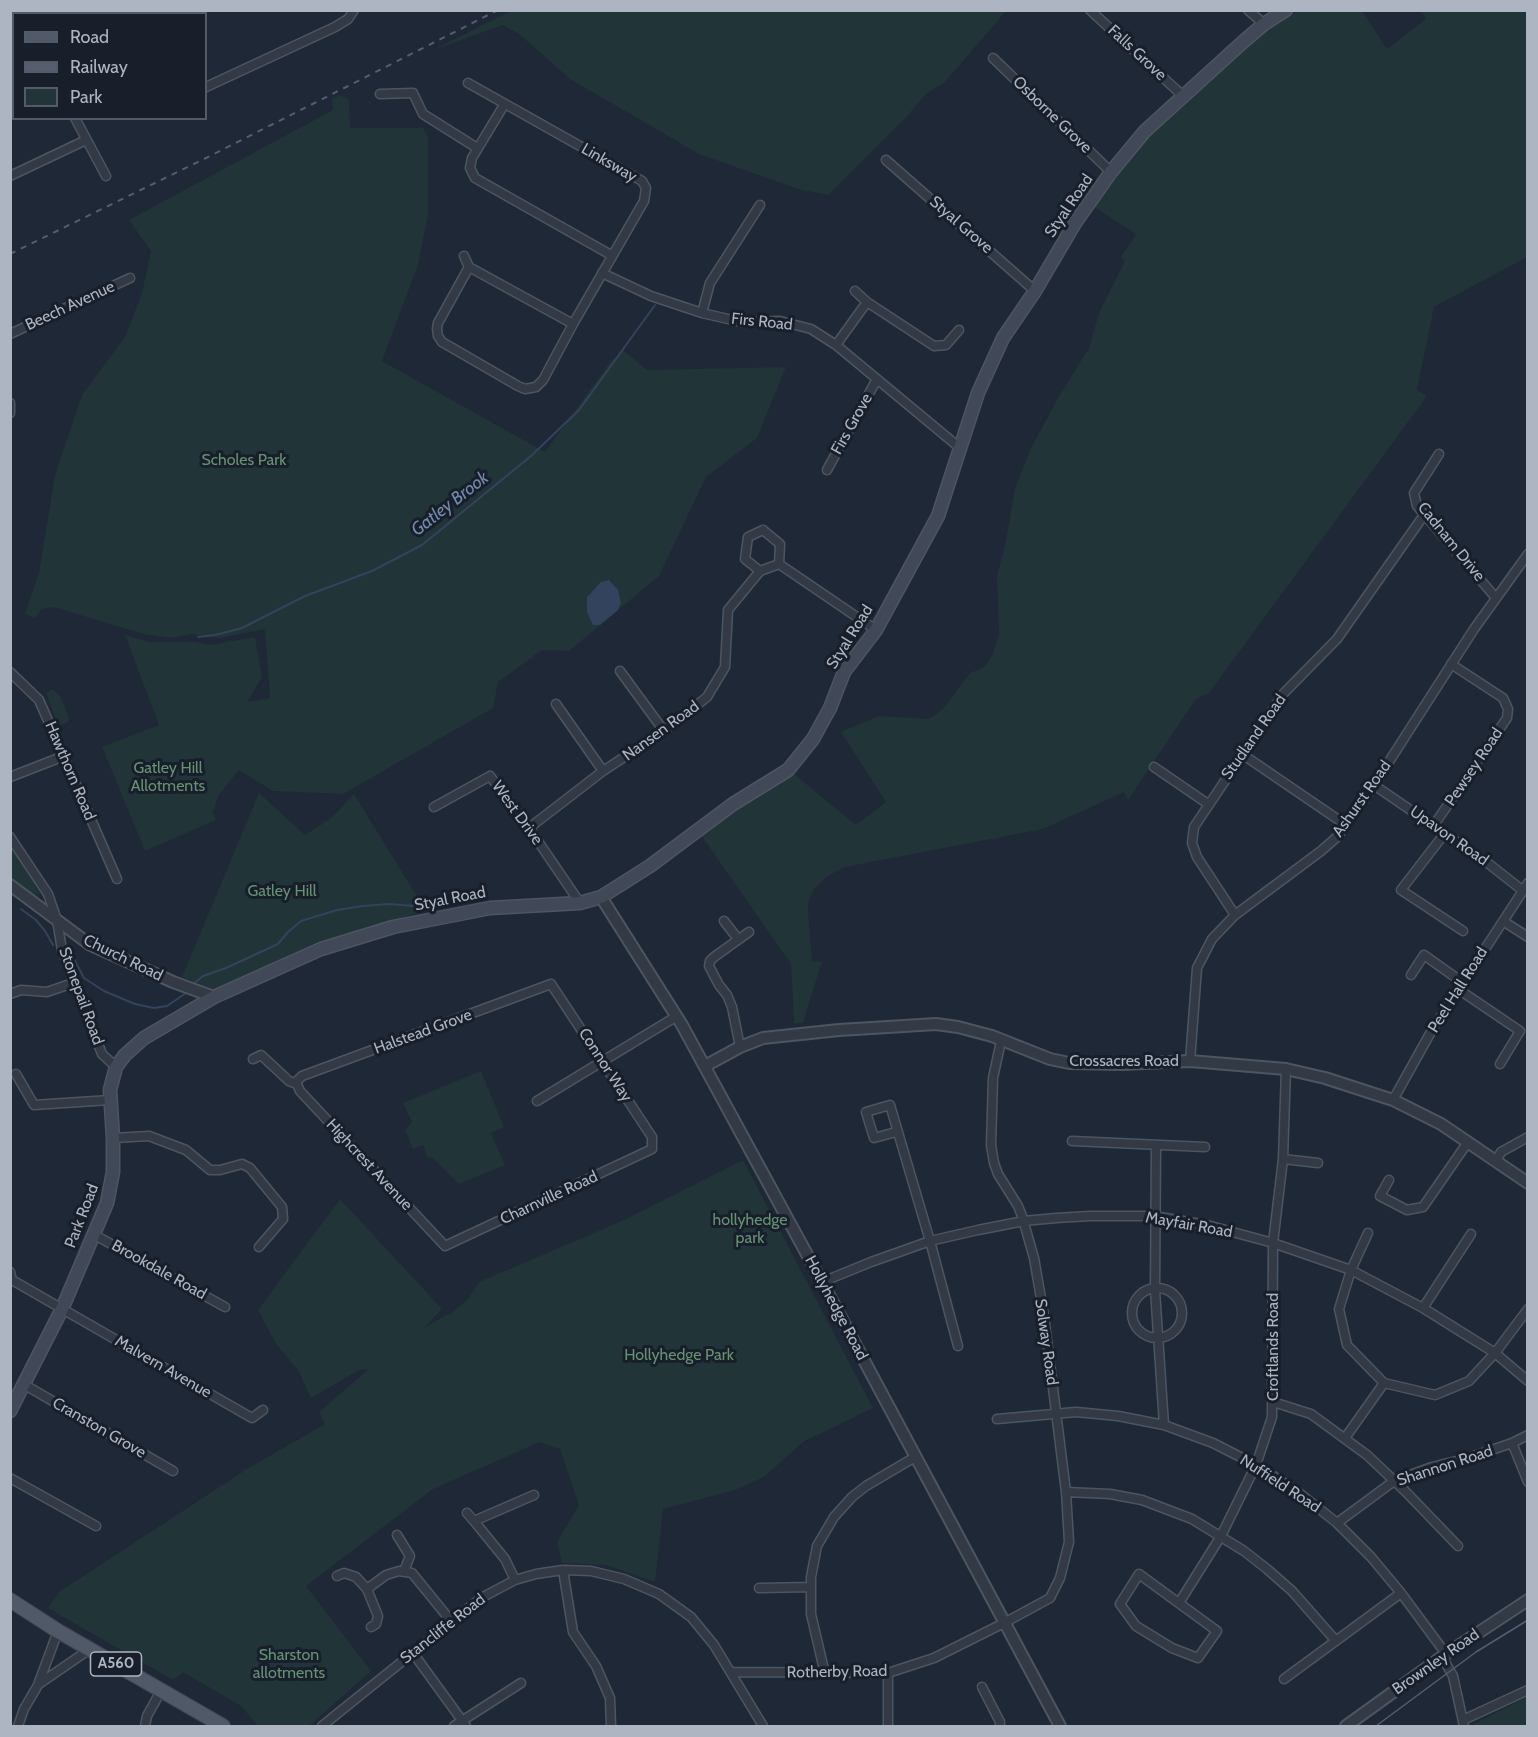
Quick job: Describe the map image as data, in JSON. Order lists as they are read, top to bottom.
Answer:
{
  "streets": {
    "main road": ["Styal Road", "Park Road", "A560"],
    "street": [
      "Falls Grove",
      "Osborne Grove",
      "Linksway",
      "Styal Grove",
      "Beech Avenue",
      "Firs Road",
      "Firs Grove",
      "Cadnam Drive",
      "Nansen Road",
      "Studland Road",
      "Pewsey Road",
      "Hawthorn Road",
      "Ashurst Road",
      "West Drive",
      "Upavon Road",
      "Church Road",
      "Peel Hall Road",
      "Stonepail Road",
      "Halstead Grove",
      "Crossacres Road",
      "Connor Way",
      "Highcrest Avenue",
      "Charnville Road",
      "Mayfair Road",
      "Brookdale Road",
      "Hollyhedge Road",
      "Solway Road",
      "Croftlands Road",
      "Malvern Avenue",
      "Cranston Grove",
      "Shannon Road",
      "Nuffield Road",
      "Stancliffe Road",
      "Brownley Road",
      "Rotherby Road"
    ]
  },
  "crossings": [
    ["Falls Grove", "Styal Road"],
    ["Osborne Grove", "Styal Road"],
    ["Linksway", "Firs Road"],
    ["Styal Road", "Styal Grove"],
    ["Styal Road", "Firs Road"],
    ["Styal Road", "West Drive"],
    ["Styal Road", "Church Road"],
    ["Styal Road", "Hollyhedge Road"],
    ["Firs Road", "Firs Grove"],
    ["Cadnam Drive", "Studland Road"],
    ["Cadnam Drive", "Ashurst Road"],
    ["Nansen Road", "West Drive"],
    ["Studland Road", "Ashurst Road"],
    ["Pewsey Road", "Ashurst Road"],
    ["Pewsey Road", "Upavon Road"],
    ["Ashurst Road", "Upavon Road"],
    ["Ashurst Road", "Crossacres Road"],
    ["Upavon Road", "Peel Hall Road"],
    ["Church Road", "Stonepail Road"],
    ["Peel Hall Road", "Crossacres Road"],
    ["Stonepail Road", "Park Road"],
    ["Halstead Grove", "Connor Way"],
    ["Halstead Grove", "Highcrest Avenue"],
    ["Crossacres Road", "Hollyhedge Road"],
    ["Crossacres Road", "Solway Road"],
    ["Crossacres Road", "Croftlands Road"],
    ["Connor Way", "Charnville Road"],
    ["Highcrest Avenue", "Charnville Road"],
    ["Park Road", "Brookdale Road"],
    ["Park Road", "Malvern Avenue"],
    ["Park Road", "Cranston Grove"],
    ["Mayfair Road", "Hollyhedge Road"],
    ["Mayfair Road", "Solway Road"],
    ["Mayfair Road", "Croftlands Road"],
    ["Hollyhedge Road", "Solway Road"],
    ["Hollyhedge Road", "Rotherby Road"],
    ["Solway Road", "Nuffield Road"],
    ["Solway Road", "Rotherby Road"],
    ["Croftlands Road", "Nuffield Road"],
    ["Shannon Road", "Nuffield Road"],
    ["Nuffield Road", "Brownley Road"],
    ["Stancliffe Road", "Rotherby Road"]
  ],
  "water": ["Gatley Brook"],
  "parks": [
    "Scholes Park",
    "Gatley Hill Allotments",
    "Gatley Hill",
    "hollyhedge park",
    "Hollyhedge Park",
    "Sharston allotments"
  ],
  "legend": ["Road", "Railway", "Park"]
}
